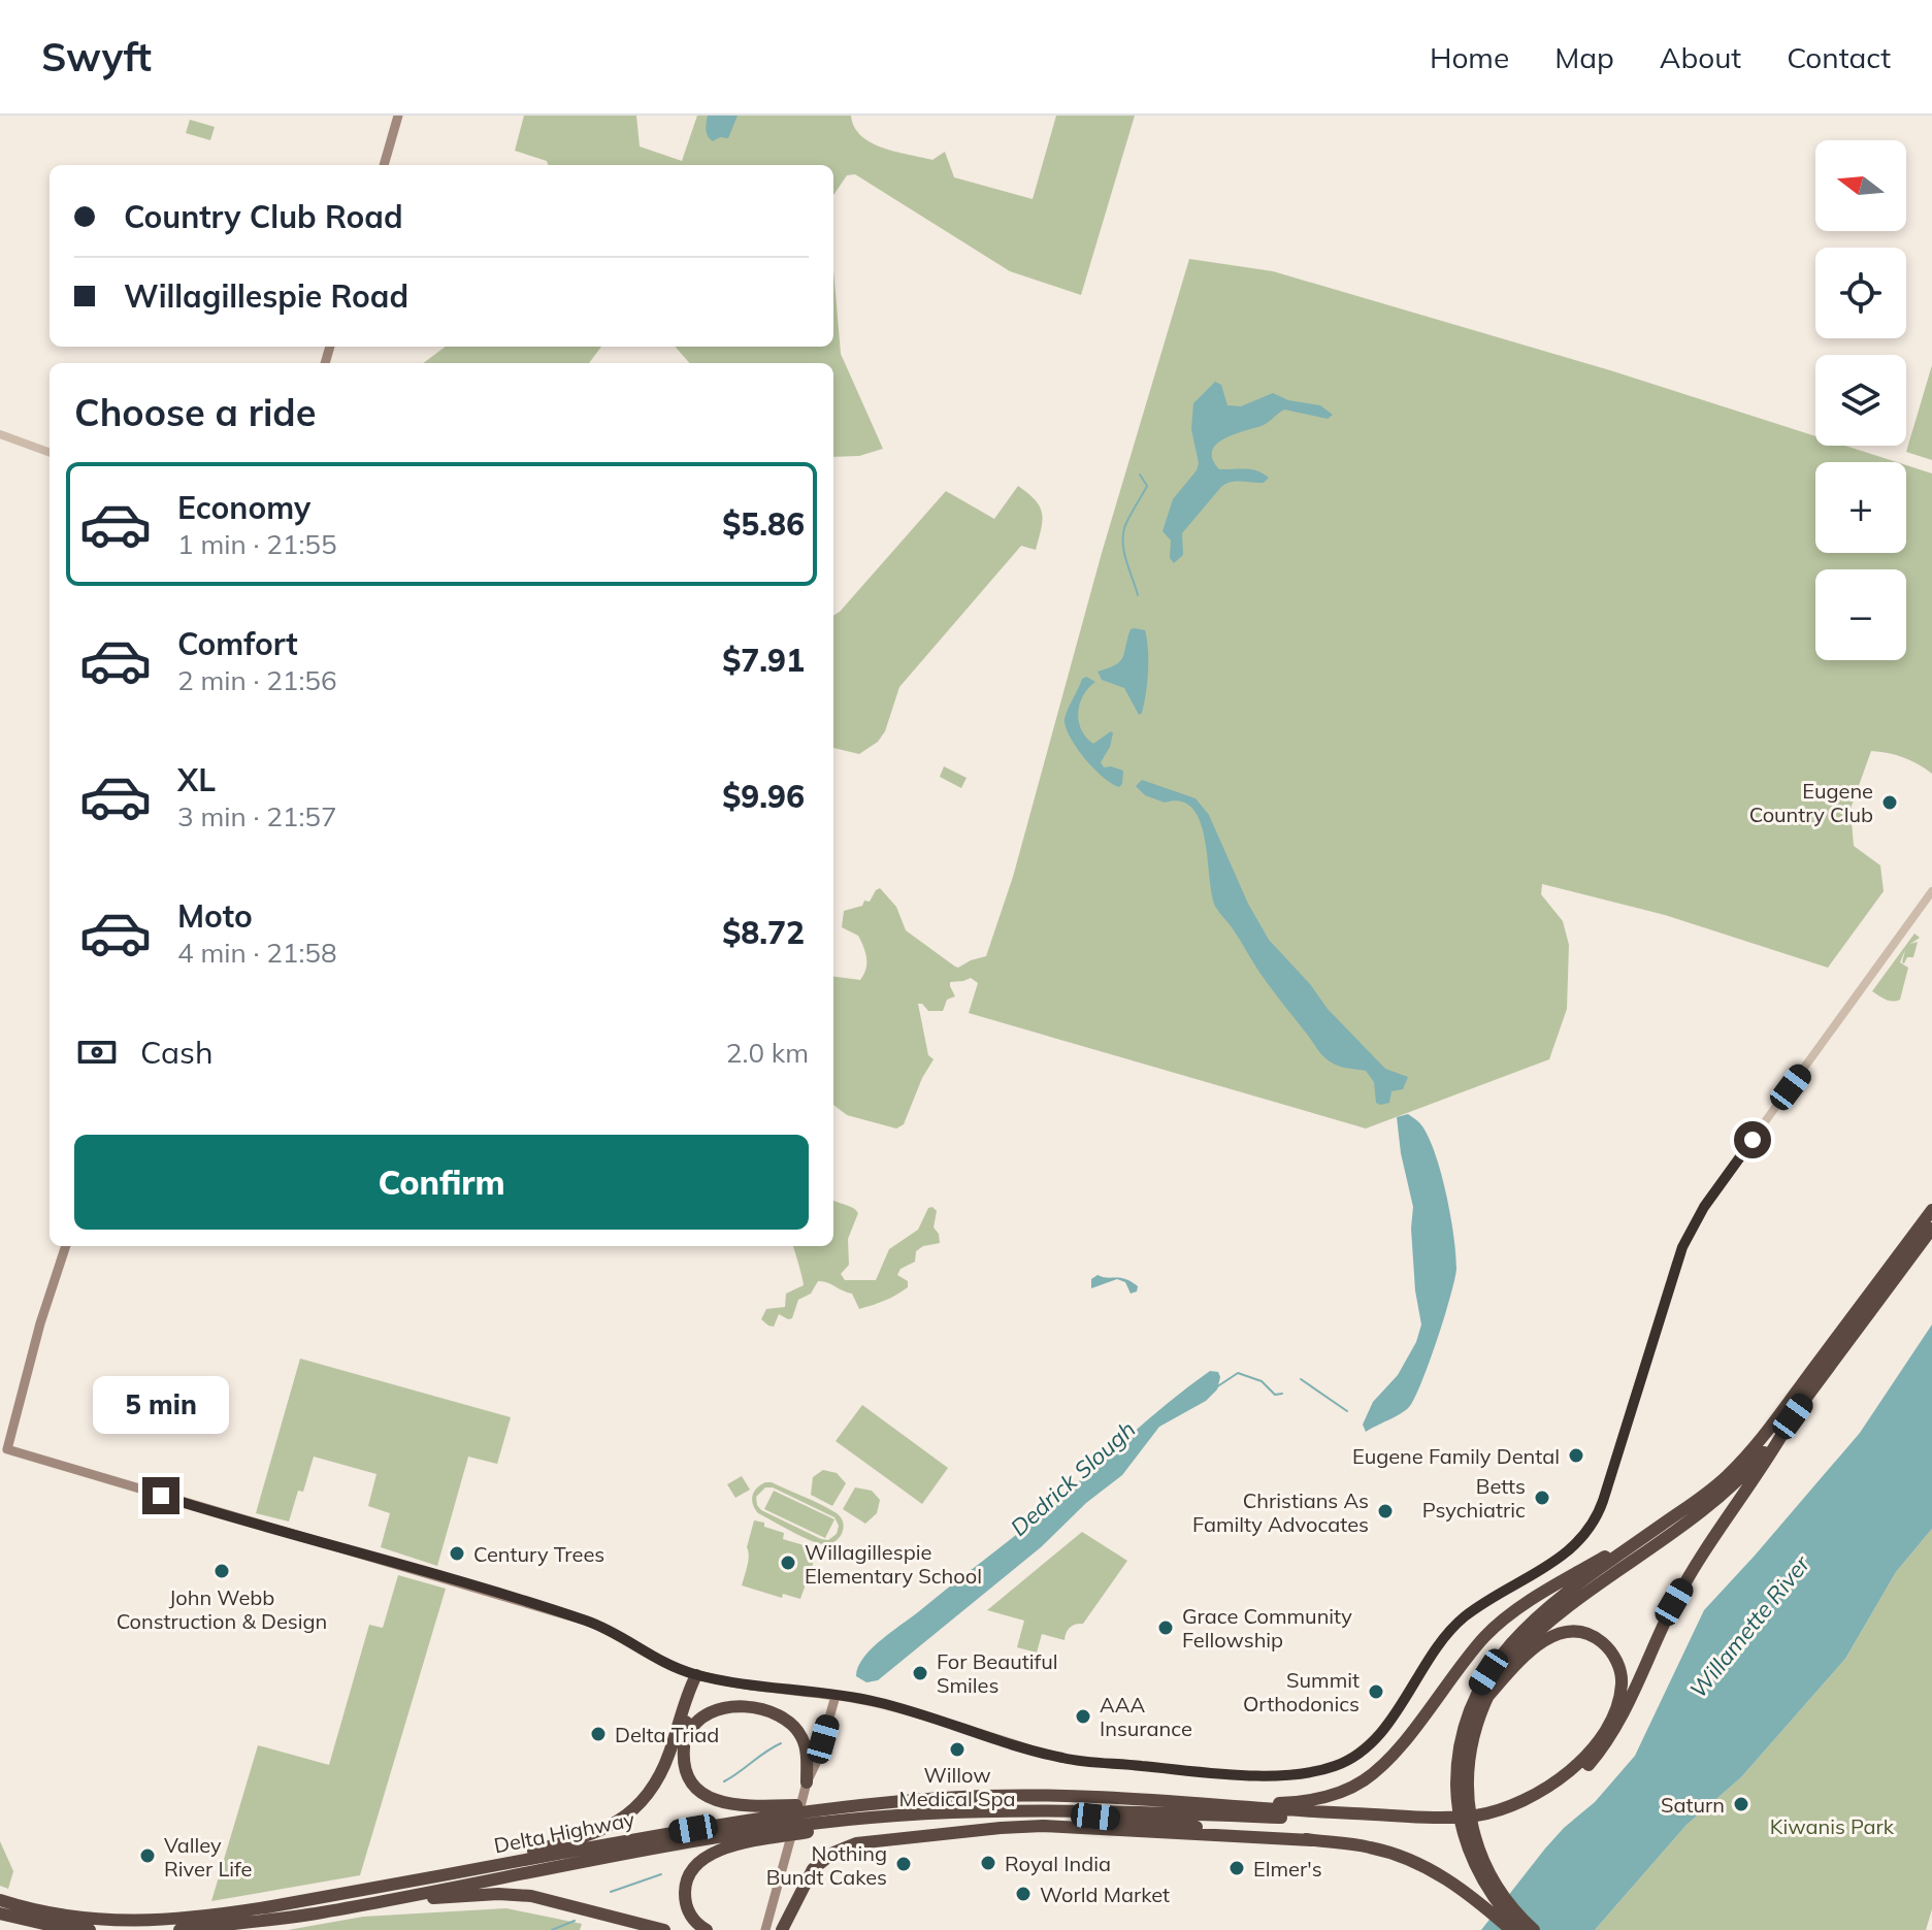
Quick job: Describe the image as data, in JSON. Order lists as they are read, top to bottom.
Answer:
{
  "streets": {
    "highway": ["Delta Highway"]
  },
  "water": ["Dedrick Slough", "Willamette River"],
  "parks": ["Kiwanis Park"],
  "places": [
    "Eugene Country Club",
    "Eugene Family Dental",
    "Betts Psychiatric",
    "Christians As Familty Advocates",
    "Century Trees",
    "Willagillespie Elementary School",
    "John Webb Construction & Design",
    "Grace Community Fellowship",
    "For Beautiful Smiles",
    "Summit Orthodonics",
    "AAA Insurance",
    "Delta Triad",
    "Willow Medical Spa",
    "Saturn",
    "Valley River Life",
    "Royal India",
    "Nothing Bundt Cakes",
    "Elmer's",
    "World Market"
  ],
  "north": "left",
  "page": {
    "header": "Swyft",
    "nav": [
      "Home",
      "Map",
      "About",
      "Contact"
    ],
    "map_buttons": ["+", "−"],
    "banner": ["Country Club Road", "Willagillespie Road"],
    "heading": "Choose a ride",
    "list": [
      {
        "name": "Economy",
        "note": "1 min · 21:55",
        "value": "$5.86"
      },
      {
        "name": "Comfort",
        "note": "2 min · 21:56",
        "value": "$7.91"
      },
      {
        "name": "XL",
        "note": "3 min · 21:57",
        "value": "$9.96"
      },
      {
        "name": "Moto",
        "note": "4 min · 21:58",
        "value": "$8.72"
      }
    ],
    "pay": ["Cash", "2.0 km"],
    "buttons": "Confirm",
    "bubble": "5 min"
  }
}
